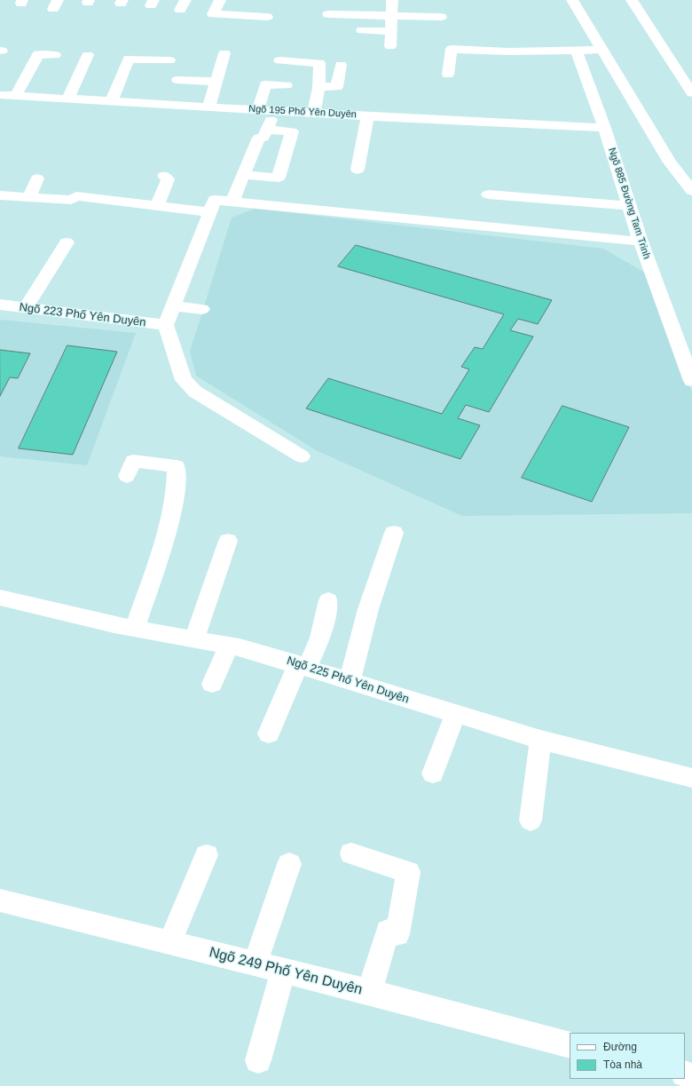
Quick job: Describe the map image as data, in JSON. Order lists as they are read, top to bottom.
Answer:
{
  "streets": {
    "street": [
      "Ngõ 195 Phố Yên Duyên",
      "Ngõ 885 Đường Tam Trinh",
      "Ngõ 223 Phố Yên Duyên",
      "Ngõ 225 Phố Yên Duyên",
      "Ngõ 249 Phố Yên Duyên"
    ]
  },
  "crossings": [
    ["Ngõ 195 Phố Yên Duyên", "Ngõ 885 Đường Tam Trinh"]
  ],
  "legend": ["Đường", "Tòa nhà"]
}
